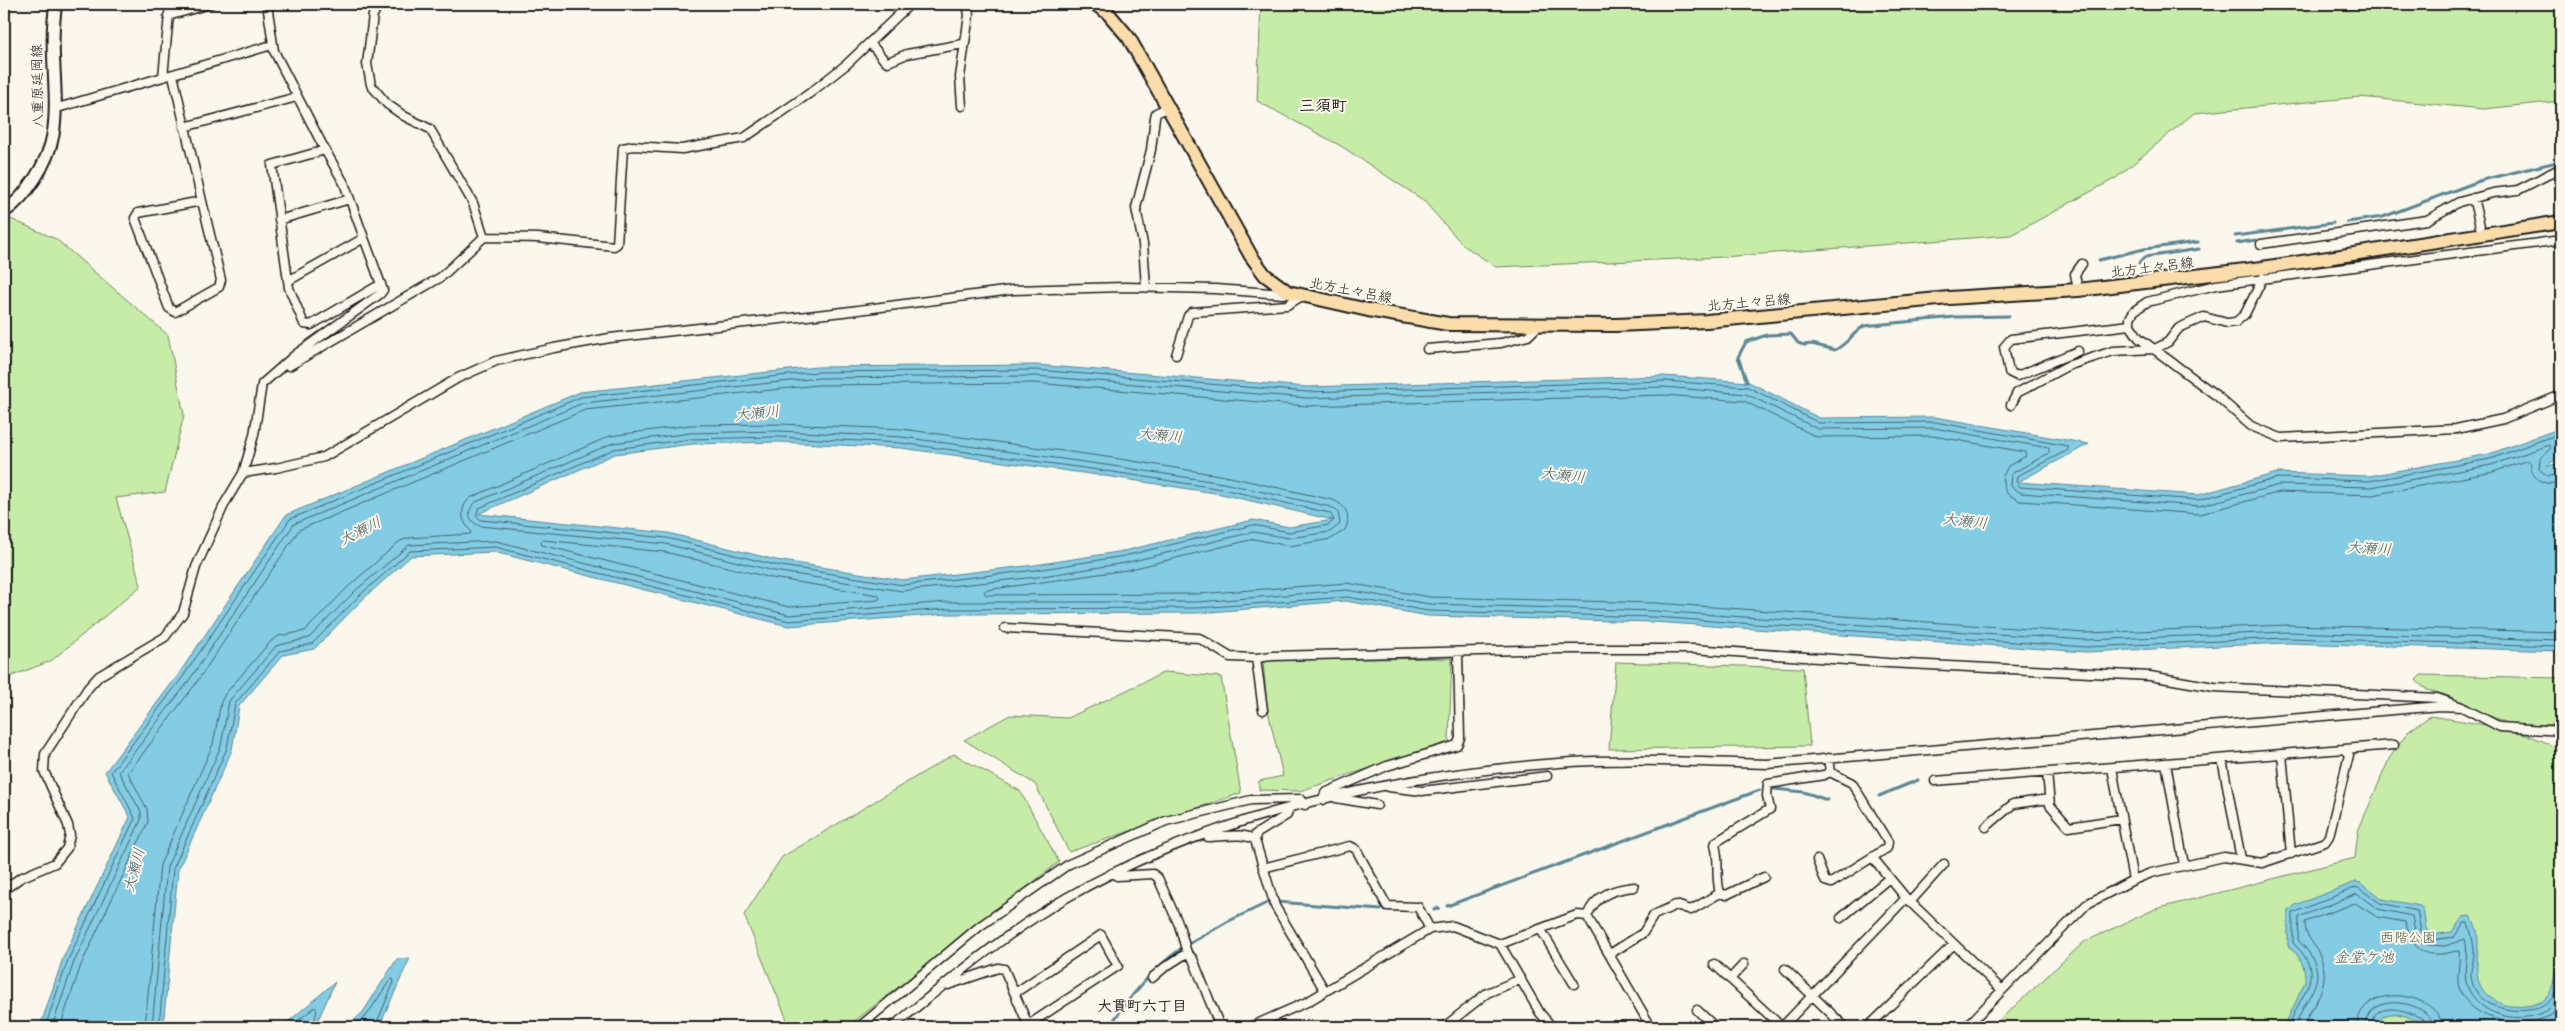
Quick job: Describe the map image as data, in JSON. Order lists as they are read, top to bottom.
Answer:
{
  "streets": {
    "main road": ["八重原延岡線", "北方土々呂線"]
  },
  "districts": ["三須町", "大貫町六丁目"],
  "water": ["大瀬川", "金堂ケ池"],
  "parks": ["西階公園"]
}
